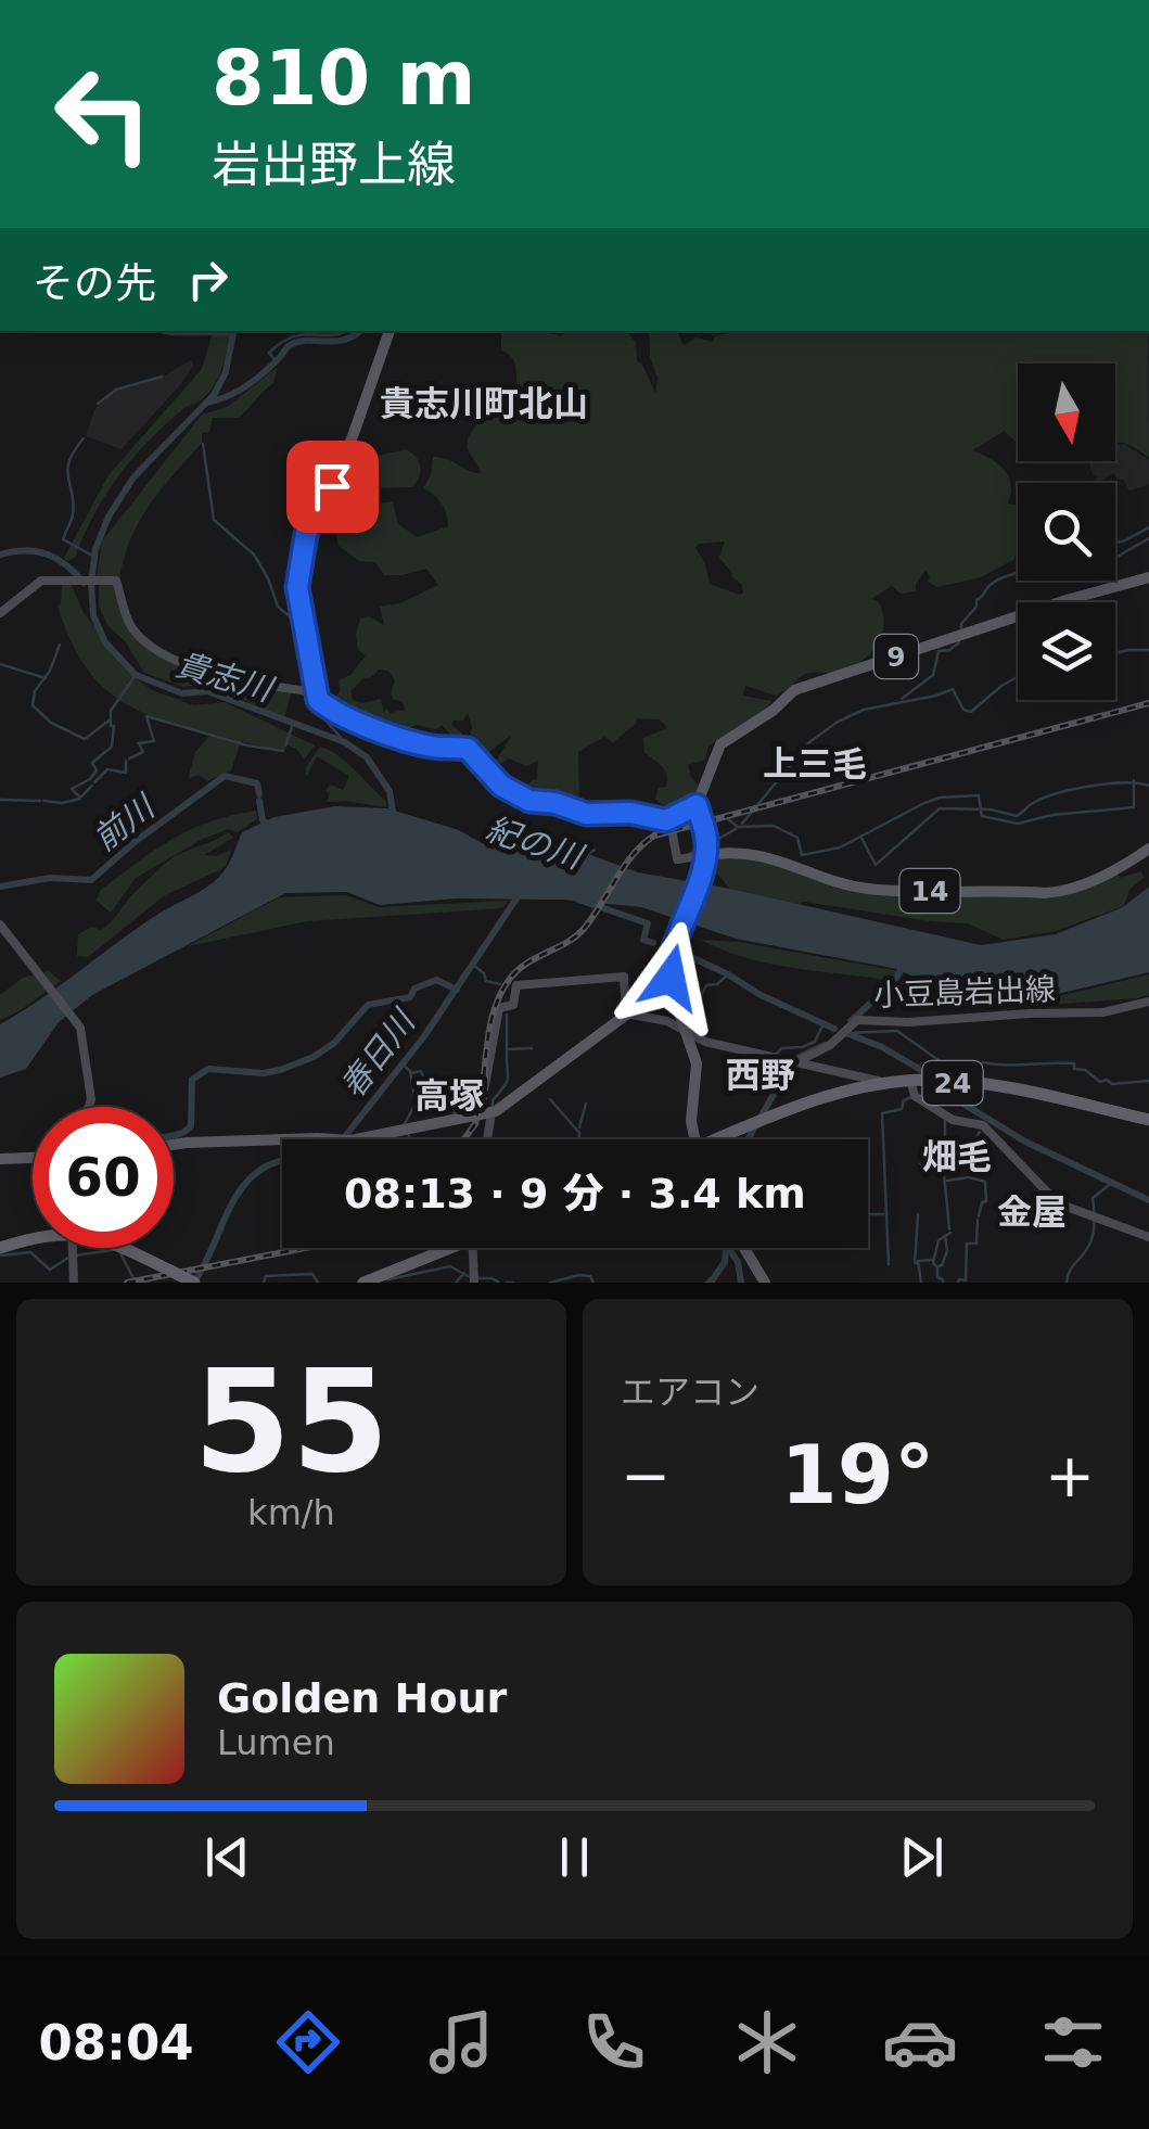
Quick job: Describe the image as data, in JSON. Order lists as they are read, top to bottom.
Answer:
{
  "streets": {
    "highway": ["24"],
    "main road": ["9", "14", "小豆島岩出線"]
  },
  "districts": [
    "貴志川町北山",
    "上三毛",
    "西野",
    "高塚",
    "畑毛",
    "金屋"
  ],
  "water": [
    "貴志川",
    "前川",
    "紀の川",
    "春日川"
  ],
  "north": "bottom",
  "page": {
    "turn": ["810 m", "岩出野上線"],
    "then": "その先",
    "limit": "60",
    "trip": "08:13 · 9 分 · 3.4 km",
    "tile": [
      ["55", "km/h"],
      "エアコン"
    ],
    "heat": ["−", "19°", "+"],
    "song": ["Golden Hour", "Lumen"],
    "tabs": "08:04"
  }
}
